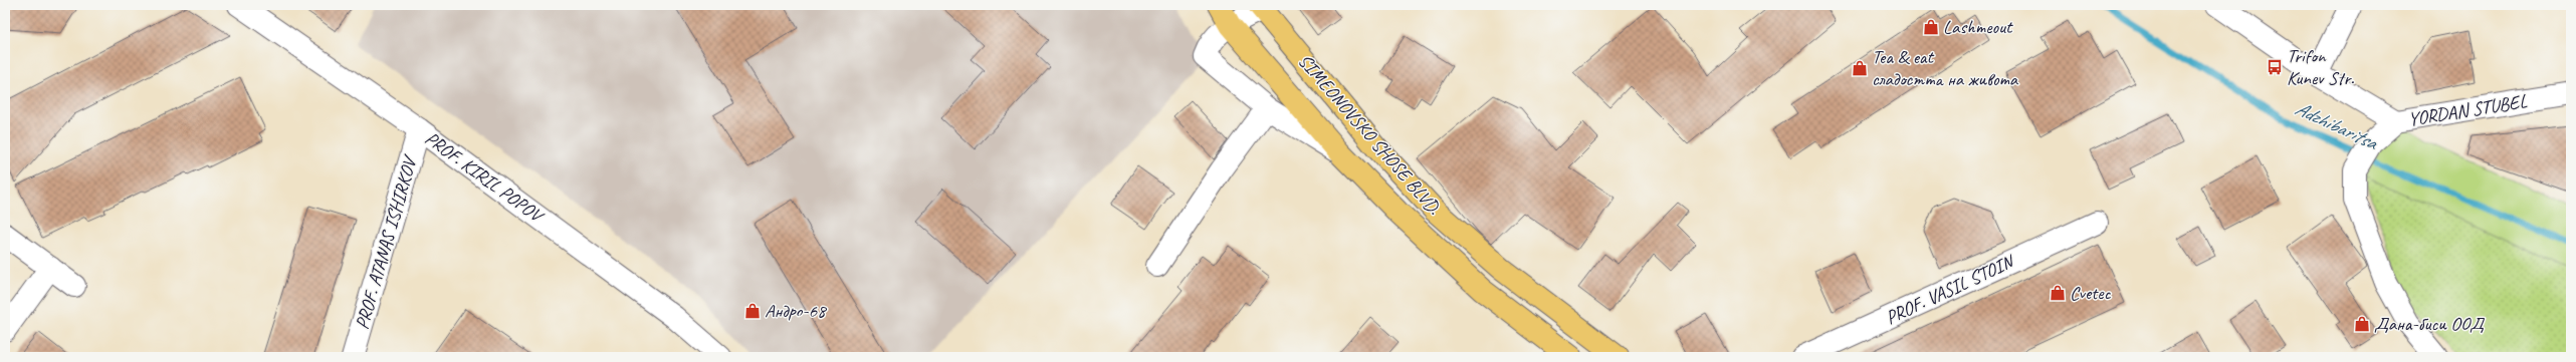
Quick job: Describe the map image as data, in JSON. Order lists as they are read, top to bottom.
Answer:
{
  "streets": {
    "main road": ["SIMEONOVSKO SHOSE BLVD."],
    "street": [
      "YORDAN STUBEL",
      "PROF. KIRIL POPOV",
      "PROF. ATANAS ISHIRKOV",
      "PROF. VASIL STOIN"
    ]
  },
  "crossings": [
    ["PROF. KIRIL POPOV", "PROF. ATANAS ISHIRKOV"]
  ],
  "water": ["Adzhibaritsa"],
  "places": {
    "shop": [
      "Lashmeout",
      "Tea & eat сладостта на живота",
      "Cvetec",
      "Андро-68",
      "Дана-биси ООД"
    ],
    "bus stop": ["Trifon Kunev Str."]
  }
}
